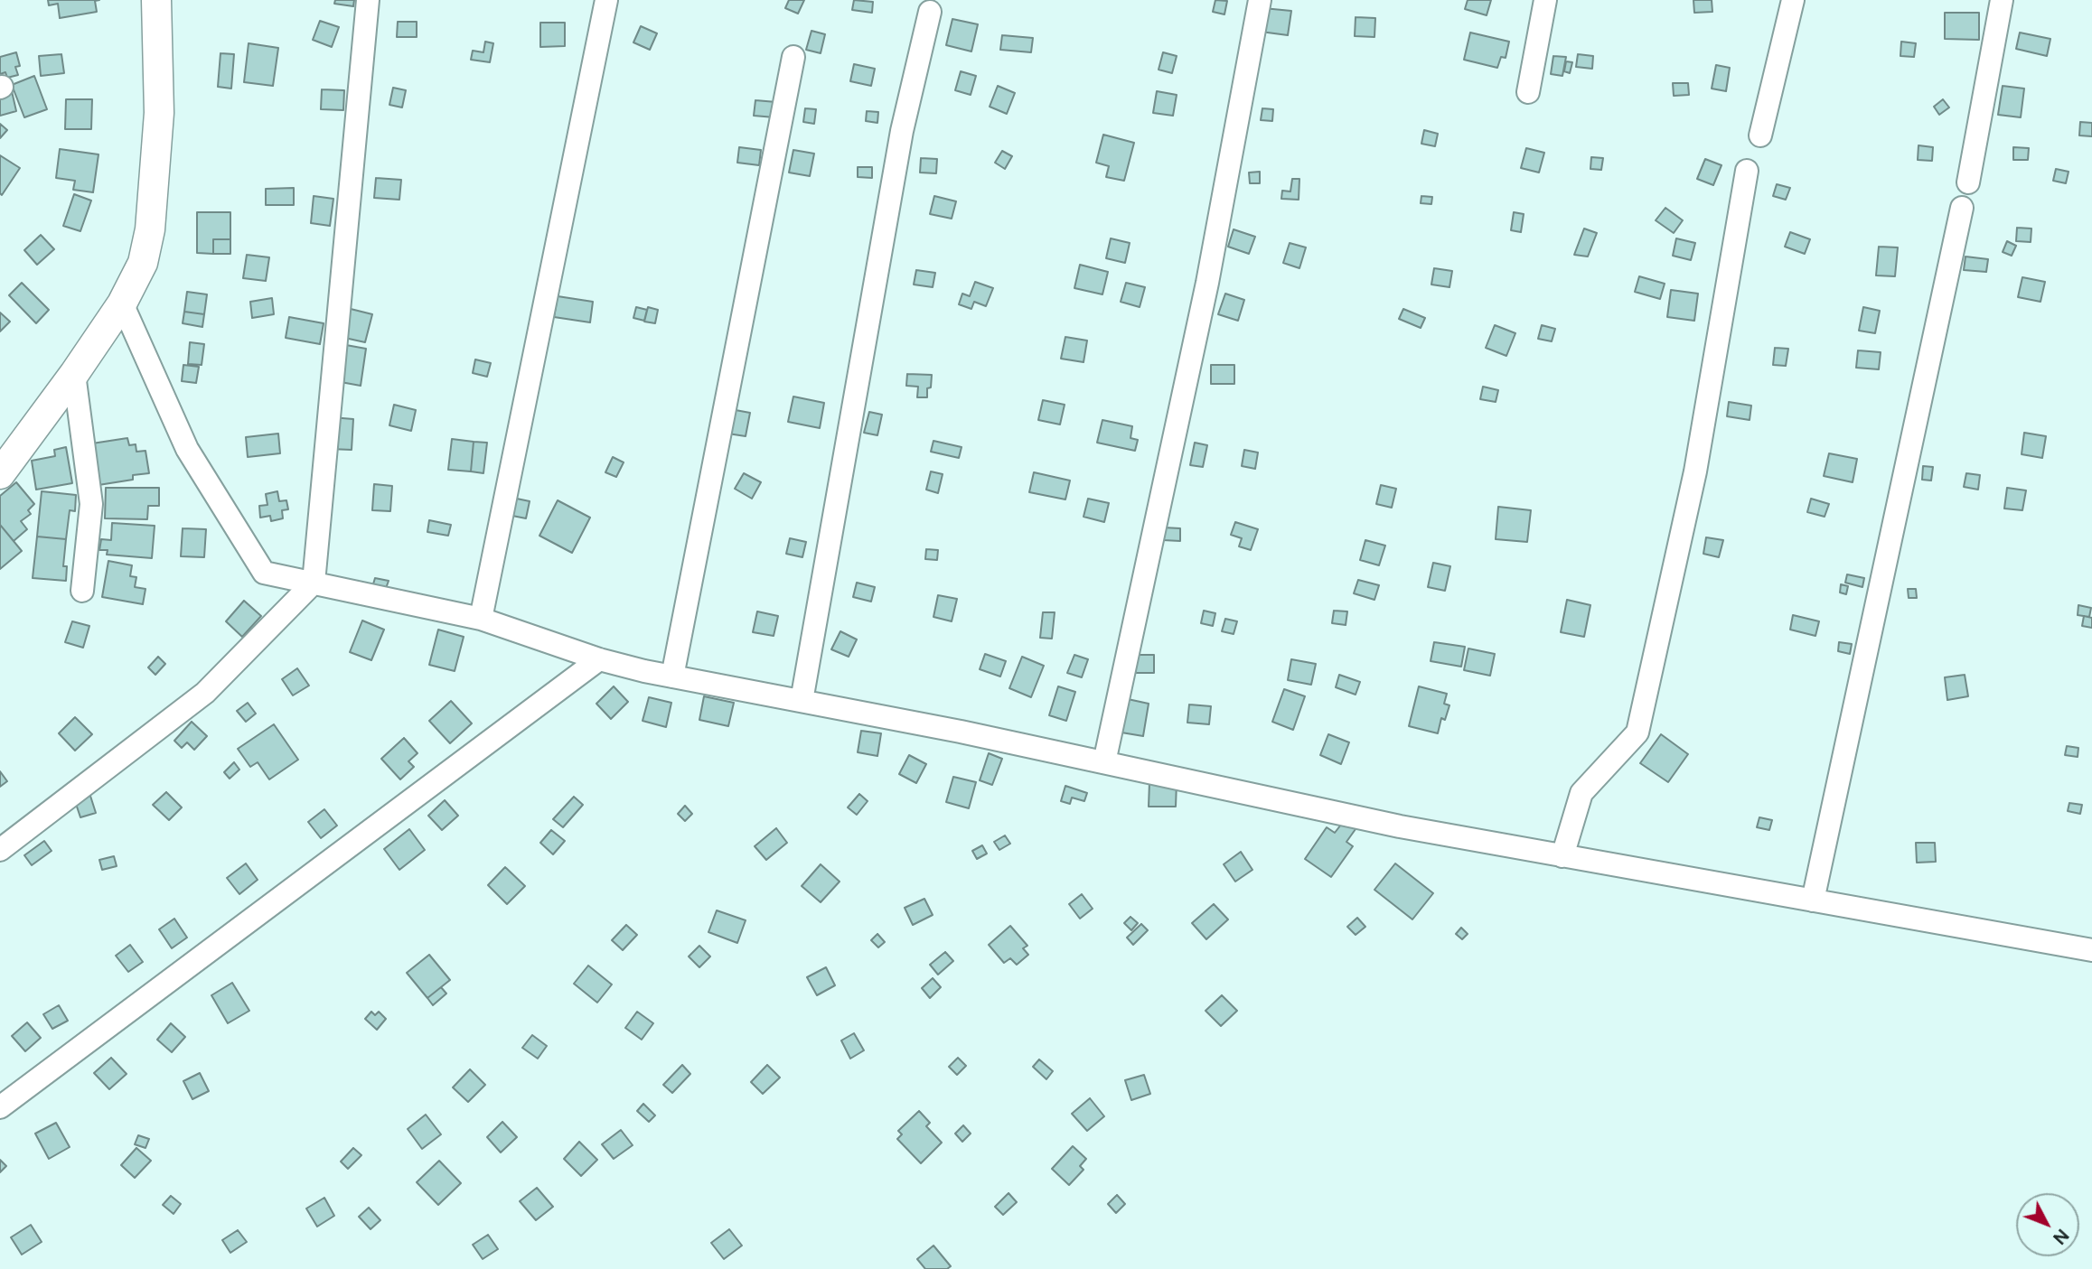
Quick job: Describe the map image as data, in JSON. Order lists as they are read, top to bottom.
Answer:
{
  "north": "bottom right"
}
